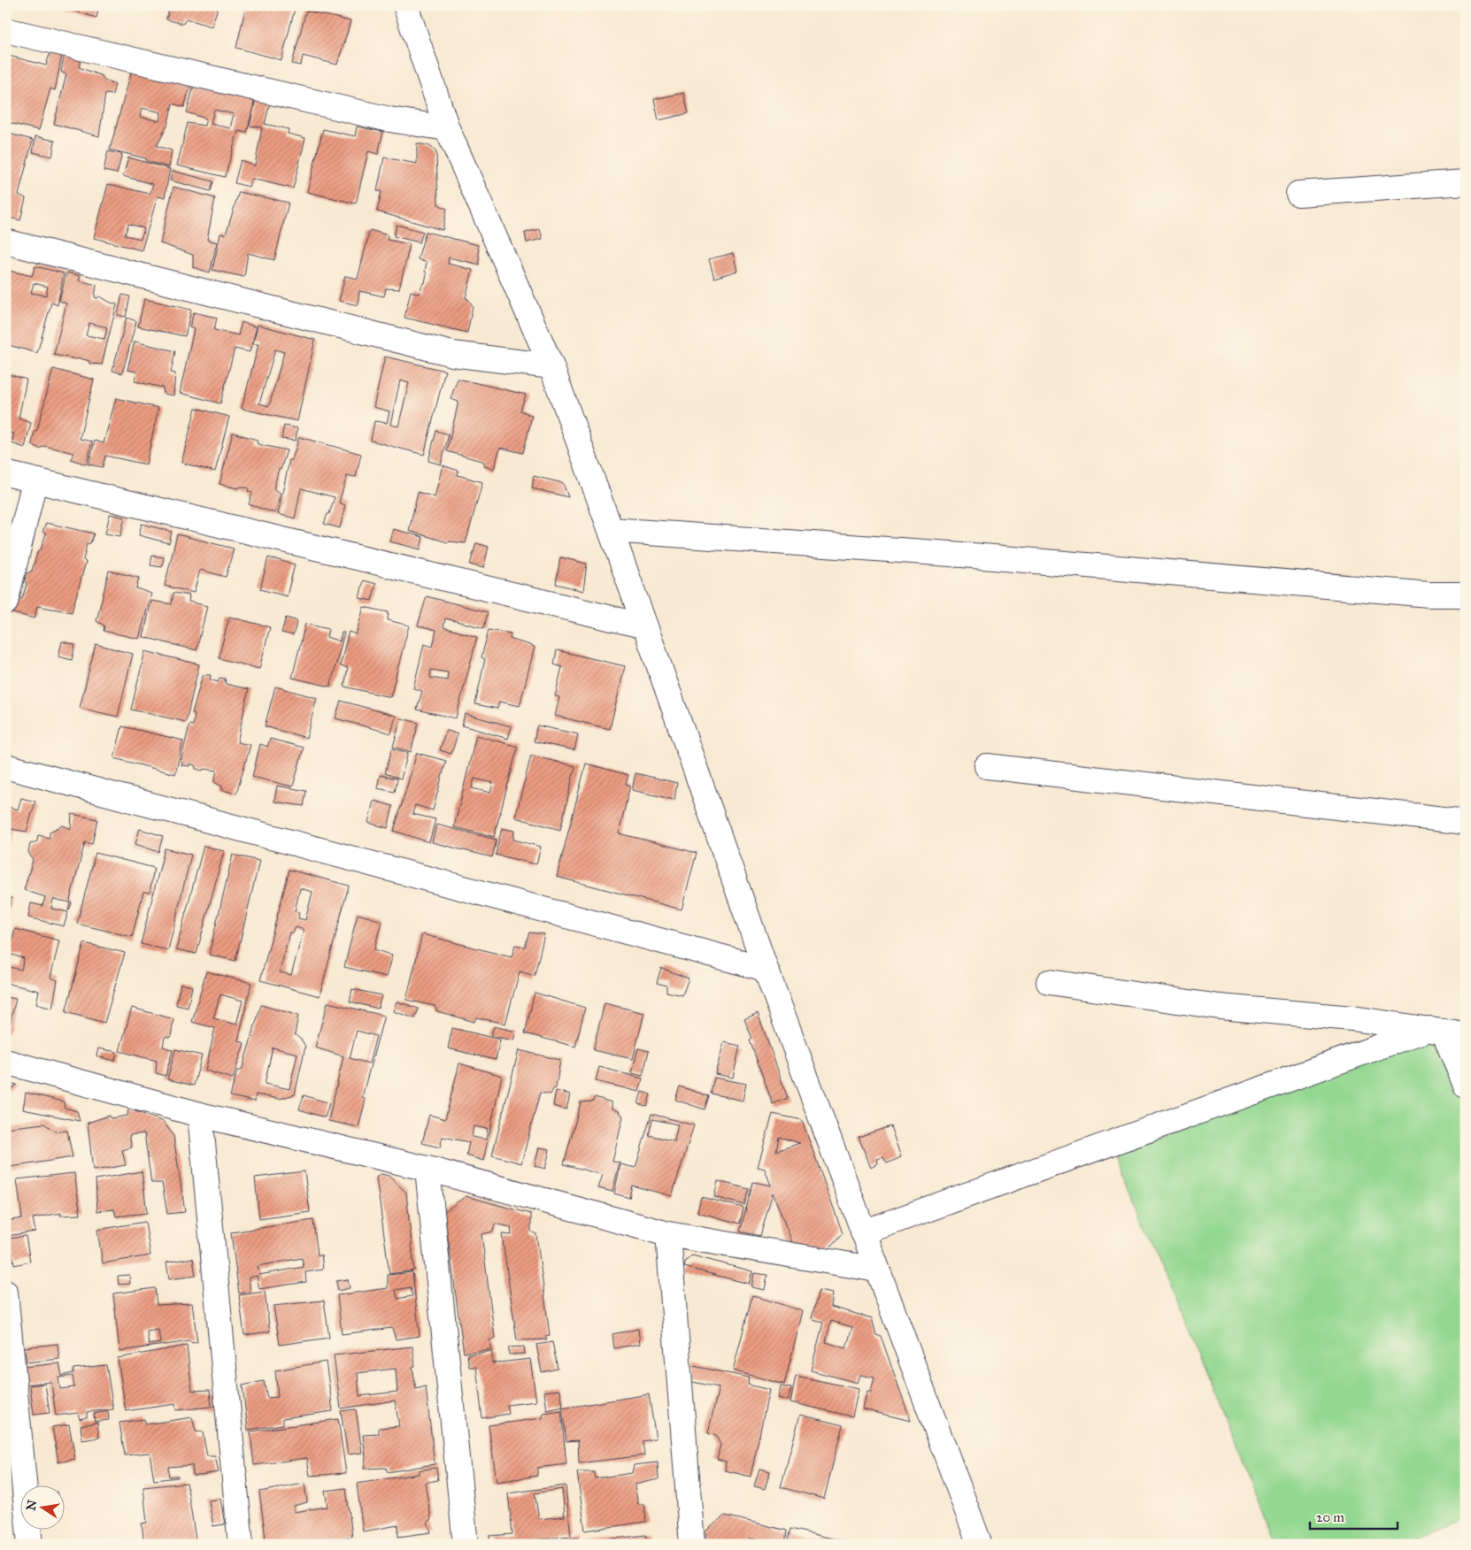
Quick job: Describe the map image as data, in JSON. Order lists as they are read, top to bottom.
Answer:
{
  "scale_bar": "20 m",
  "north": "left"
}
